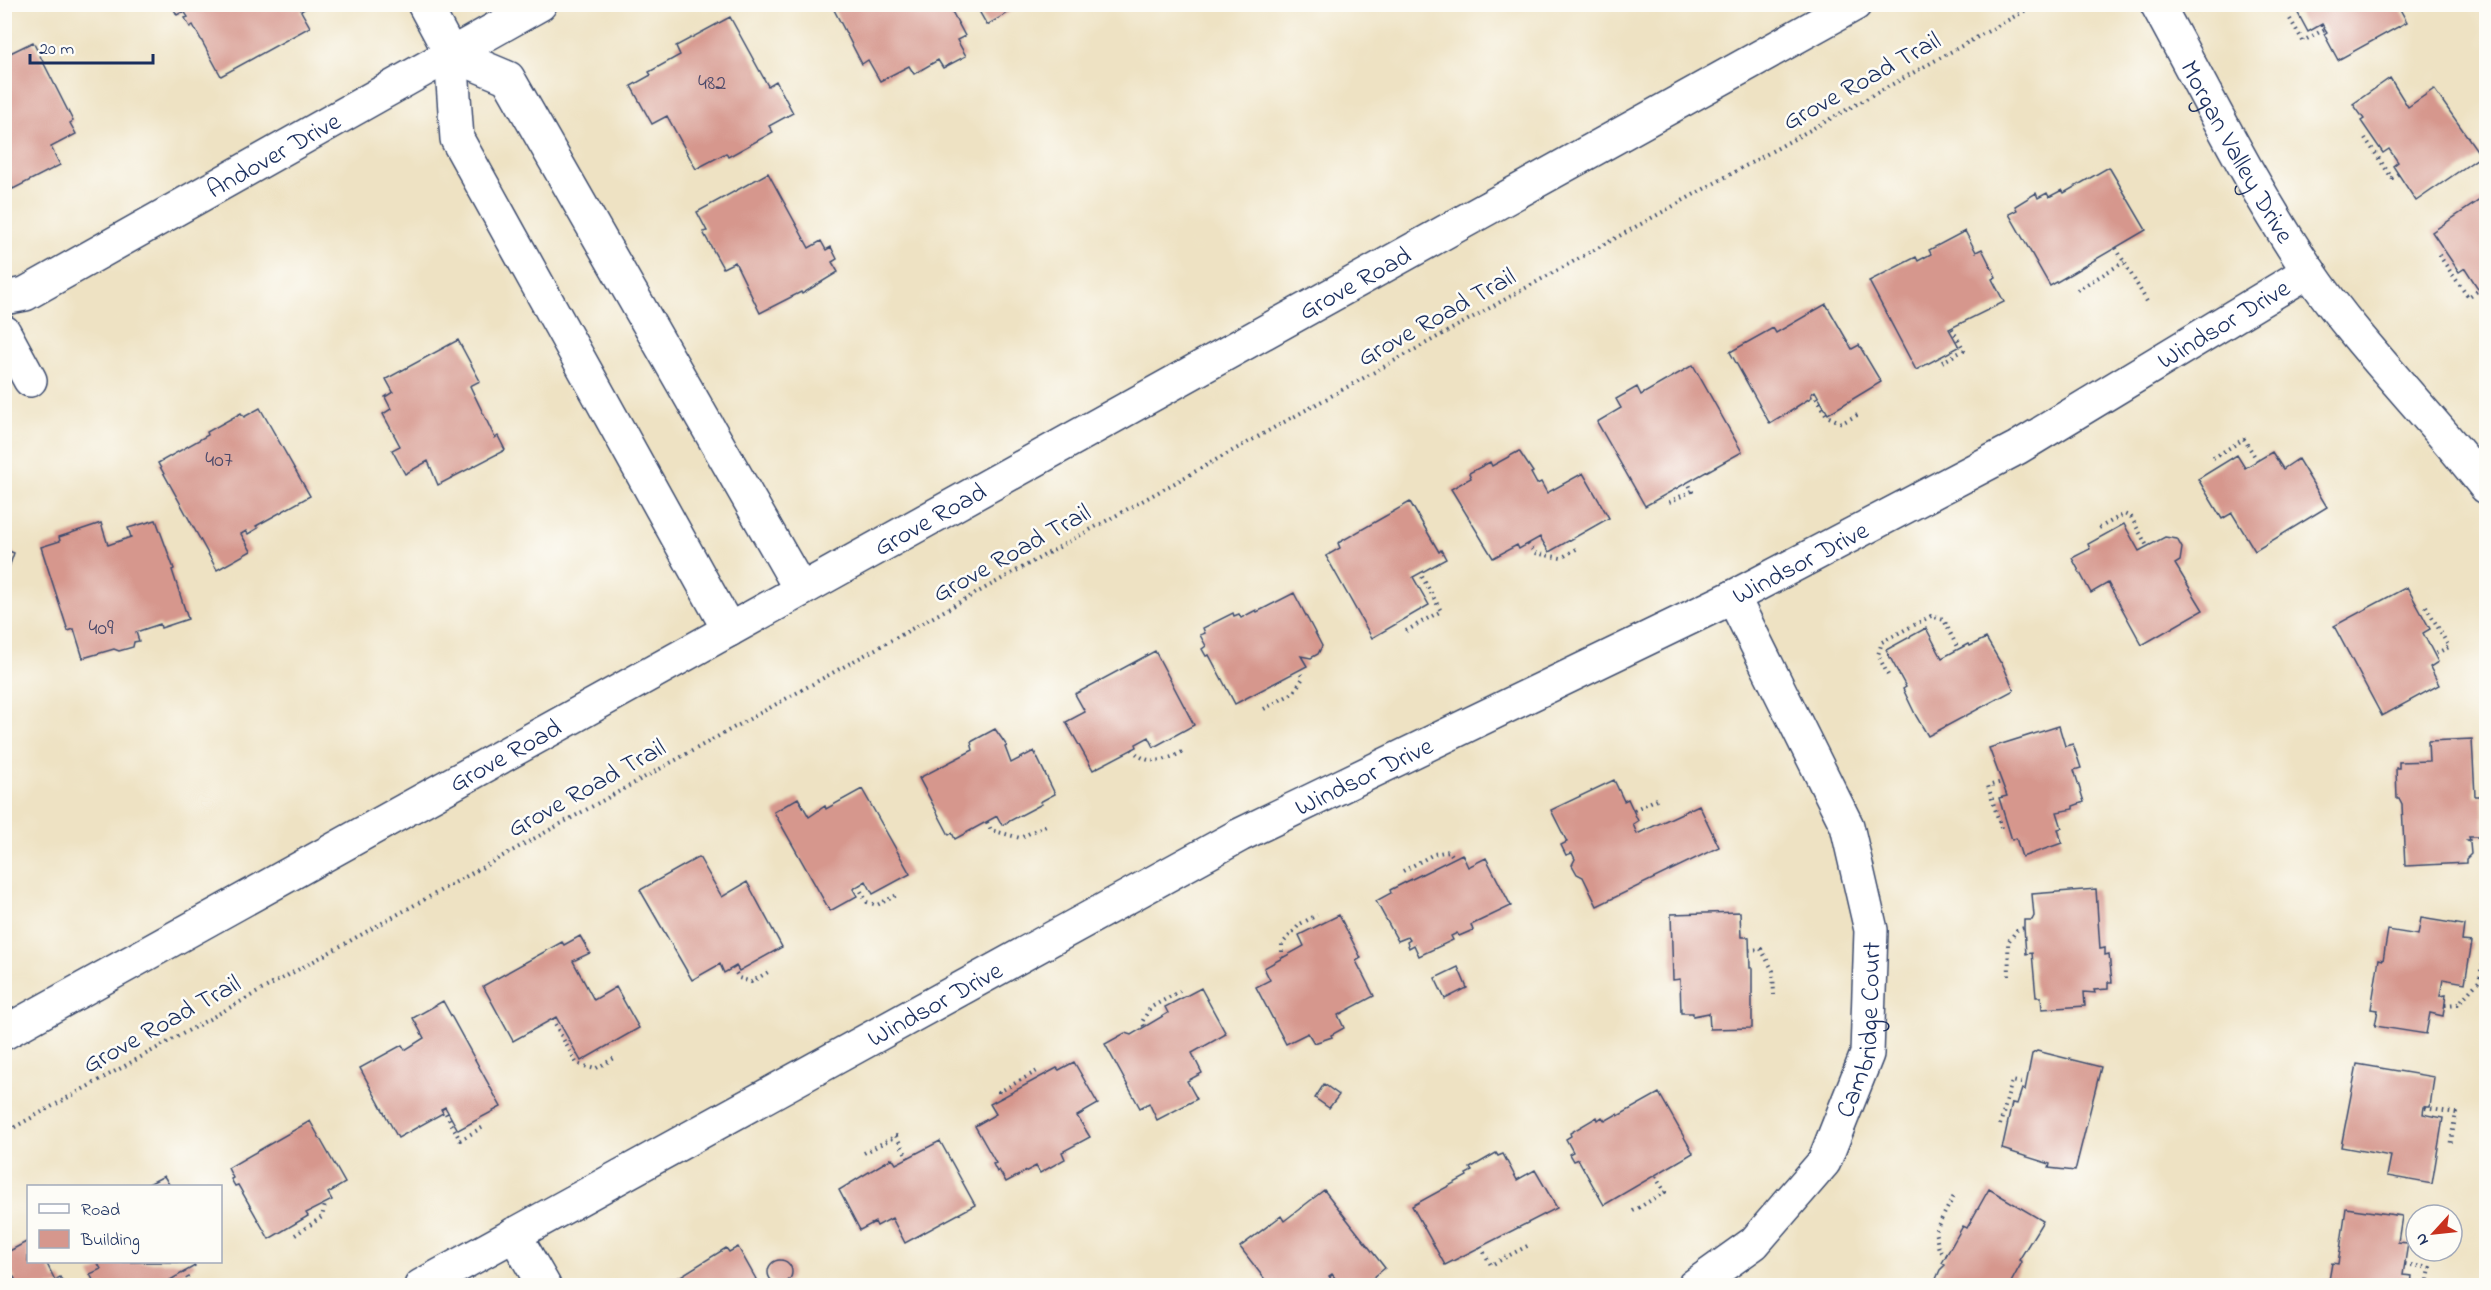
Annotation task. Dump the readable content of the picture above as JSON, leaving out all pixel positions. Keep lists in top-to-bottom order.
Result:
{
  "streets": {
    "street": [
      "Morgan Valley Drive",
      "Andover Drive",
      "Grove Road",
      "Windsor Drive",
      "Cambridge Court"
    ],
    "path": ["Grove Road Trail"]
  },
  "crossings": [
    ["Morgan Valley Drive", "Windsor Drive"],
    ["Windsor Drive", "Cambridge Court"]
  ],
  "house_numbers": ["482", "407", "409"],
  "legend": ["Road", "Building"],
  "scale_bar": "20 m",
  "north": "bottom left"
}
